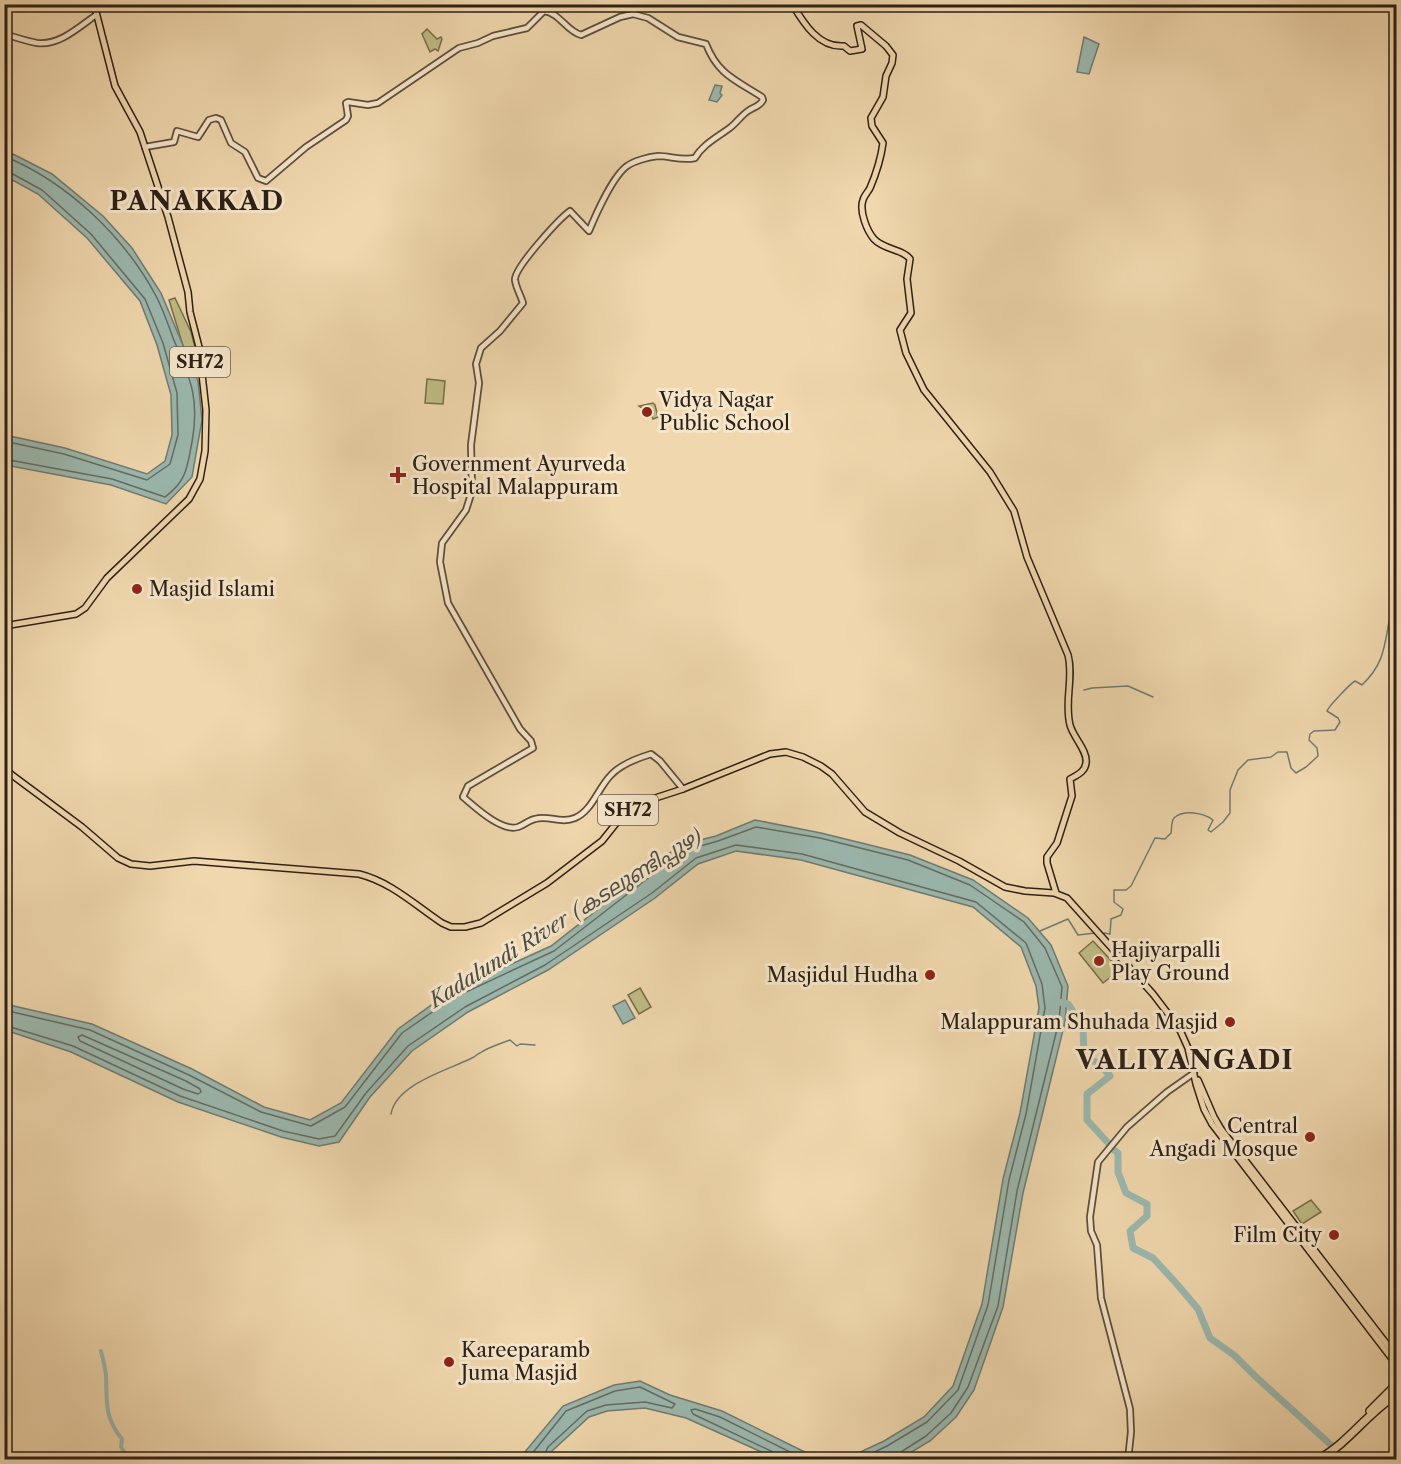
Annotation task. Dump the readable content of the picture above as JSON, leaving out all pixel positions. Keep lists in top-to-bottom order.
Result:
{
  "streets": {
    "main road": ["SH72"]
  },
  "districts": ["PANAKKAD", "VALIYANGADI"],
  "water": ["Kadalundi River (കടലുണ്ടിപ്പുഴ)"],
  "places": {
    "other": [
      "Vidya Nagar Public School",
      "Masjid Islami",
      "Hajiyarpalli Play Ground",
      "Masjidul Hudha",
      "Malappuram Shuhada Masjid",
      "Central Angadi Mosque",
      "Film City",
      "Kareeparamb Juma Masjid"
    ],
    "health": ["Government Ayurveda Hospital Malappuram"]
  }
}
